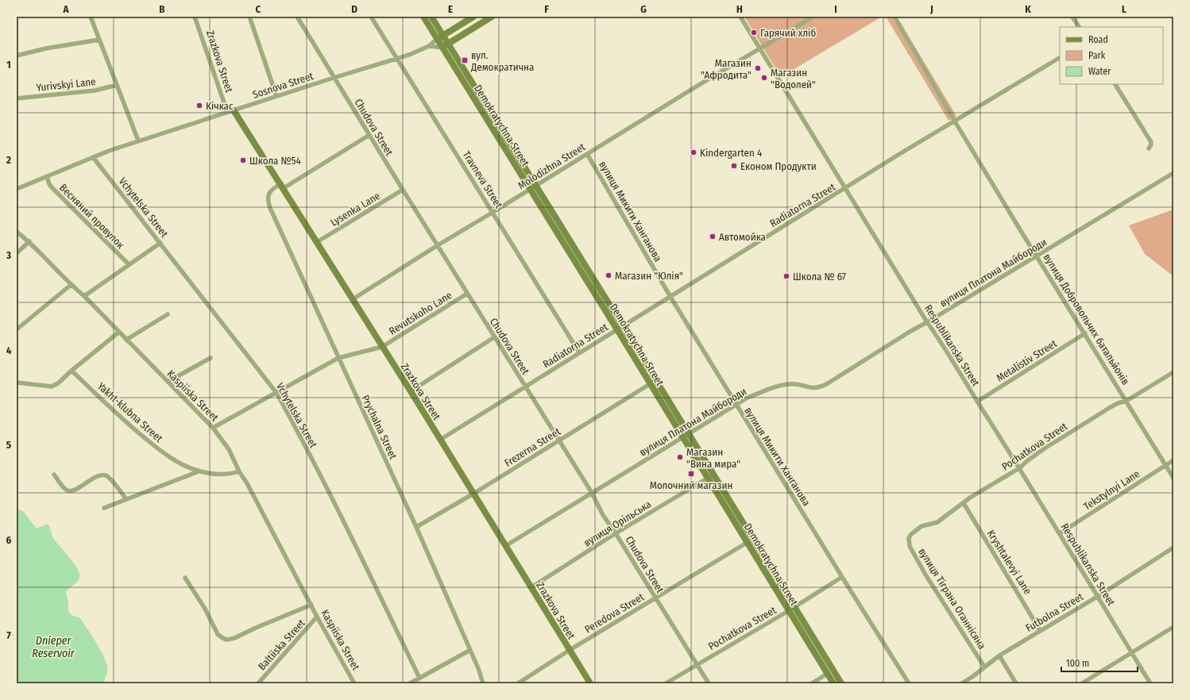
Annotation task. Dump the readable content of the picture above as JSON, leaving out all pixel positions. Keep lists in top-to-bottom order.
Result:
{
  "streets": {
    "street": [
      "Zrazkova Street",
      "Yurivskyi Lane",
      "Sosnova Street",
      "Demokratychna Street",
      "Chudova Street",
      "Molodizhna Street",
      "Travneva Street",
      "Radiatorna Street",
      "Vchytelska Street",
      "Lysenka Lane",
      "вулиця Микити Ханганова",
      "Весняний провулок",
      "вулиця Платона Майбороди",
      "Revutskoho Lane",
      "вулиця Добровольчих батальйонів",
      "Respublikanska Street",
      "Metalistiv Street",
      "Kaspiiska Street",
      "Yakht-klubna Street",
      "Prychalna Street",
      "Pochatkova Street",
      "Frezerna Street",
      "Tekstylnyi Lane",
      "вулиця Орільська",
      "Kryshtalevyi Lane",
      "вулиця Тіграна Оганнісяна",
      "Futbolna Street",
      "Peredova Street",
      "Baltiiska Street"
    ]
  },
  "crossings": [
    ["Zrazkova Street", "Sosnova Street"],
    ["Zrazkova Street", "Molodizhna Street"],
    ["Zrazkova Street", "Radiatorna Street"],
    ["Zrazkova Street", "Lysenka Lane"],
    ["Zrazkova Street", "вулиця Платона Майбороди"],
    ["Zrazkova Street", "Revutskoho Lane"],
    ["Zrazkova Street", "Prychalna Street"],
    ["Zrazkova Street", "Frezerna Street"],
    ["Zrazkova Street", "вулиця Орільська"],
    ["Zrazkova Street", "Peredova Street"],
    ["Sosnova Street", "Demokratychna Street"],
    ["Sosnova Street", "Chudova Street"],
    ["Sosnova Street", "Travneva Street"],
    ["Sosnova Street", "Vchytelska Street"],
    ["Sosnova Street", "Весняний провулок"],
    ["Demokratychna Street", "Molodizhna Street"],
    ["Demokratychna Street", "Radiatorna Street"],
    ["Demokratychna Street", "вулиця Платона Майбороди"],
    ["Demokratychna Street", "Pochatkova Street"],
    ["Demokratychna Street", "Frezerna Street"],
    ["Demokratychna Street", "вулиця Орільська"],
    ["Demokratychna Street", "Peredova Street"],
    ["Chudova Street", "Molodizhna Street"],
    ["Chudova Street", "Radiatorna Street"],
    ["Chudova Street", "Lysenka Lane"],
    ["Chudova Street", "вулиця Платона Майбороди"],
    ["Chudova Street", "Revutskoho Lane"],
    ["Chudova Street", "Prychalna Street"],
    ["Chudova Street", "Pochatkova Street"],
    ["Chudova Street", "Frezerna Street"],
    ["Chudova Street", "вулиця Орільська"],
    ["Chudova Street", "Peredova Street"],
    ["Molodizhna Street", "Travneva Street"],
    ["Molodizhna Street", "вулиця Микити Ханганова"],
    ["Molodizhna Street", "Respublikanska Street"],
    ["Travneva Street", "Radiatorna Street"],
    ["Radiatorna Street", "вулиця Микити Ханганова"],
    ["Radiatorna Street", "вулиця Добровольчих батальйонів"],
    ["Radiatorna Street", "Respublikanska Street"],
    ["Vchytelska Street", "Revutskoho Lane"],
    ["вулиця Микити Ханганова", "вулиця Платона Майбороди"],
    ["вулиця Микити Ханганова", "Pochatkova Street"],
    ["вулиця Платона Майбороди", "вулиця Добровольчих батальйонів"],
    ["вулиця Платона Майбороди", "Respublikanska Street"],
    ["Revutskoho Lane", "Kaspiiska Street"],
    ["Revutskoho Lane", "Prychalna Street"],
    ["вулиця Добровольчих батальйонів", "Metalistiv Street"],
    ["вулиця Добровольчих батальйонів", "Pochatkova Street"],
    ["вулиця Добровольчих батальйонів", "Tekstylnyi Lane"],
    ["Respublikanska Street", "Metalistiv Street"],
    ["Respublikanska Street", "Pochatkova Street"],
    ["Respublikanska Street", "Tekstylnyi Lane"],
    ["Respublikanska Street", "Futbolna Street"],
    ["Kaspiiska Street", "Yakht-klubna Street"],
    ["Kaspiiska Street", "Baltiiska Street"],
    ["Prychalna Street", "Frezerna Street"],
    ["Pochatkova Street", "Kryshtalevyi Lane"],
    ["Pochatkova Street", "вулиця Тіграна Оганнісяна"],
    ["Kryshtalevyi Lane", "Futbolna Street"],
    ["вулиця Тіграна Оганнісяна", "Futbolna Street"]
  ],
  "water": ["Dnieper Reservoir"],
  "places": {
    "other": [
      "Гарячий хліб",
      "Магазин \"Афродита\"",
      "Магазин \"Водолей\"",
      "Кічкас",
      "Kindergarten 4",
      "Школа №54",
      "Економ Продукти",
      "Автомойка",
      "Магазин \"Юлія\"",
      "Школа № 67",
      "Магазин \"Вина мира\""
    ],
    "transit": ["вул. Демократична", "Молочний магазин"]
  },
  "legend": ["Road", "Park", "Water"],
  "scale_bar": "100 m",
  "grid": {
    "columns": [
      "A",
      "B",
      "C",
      "D",
      "E",
      "F",
      "G",
      "H",
      "I",
      "J",
      "K",
      "L"
    ],
    "rows": [
      "1",
      "2",
      "3",
      "4",
      "5",
      "6",
      "7"
    ]
  }
}
